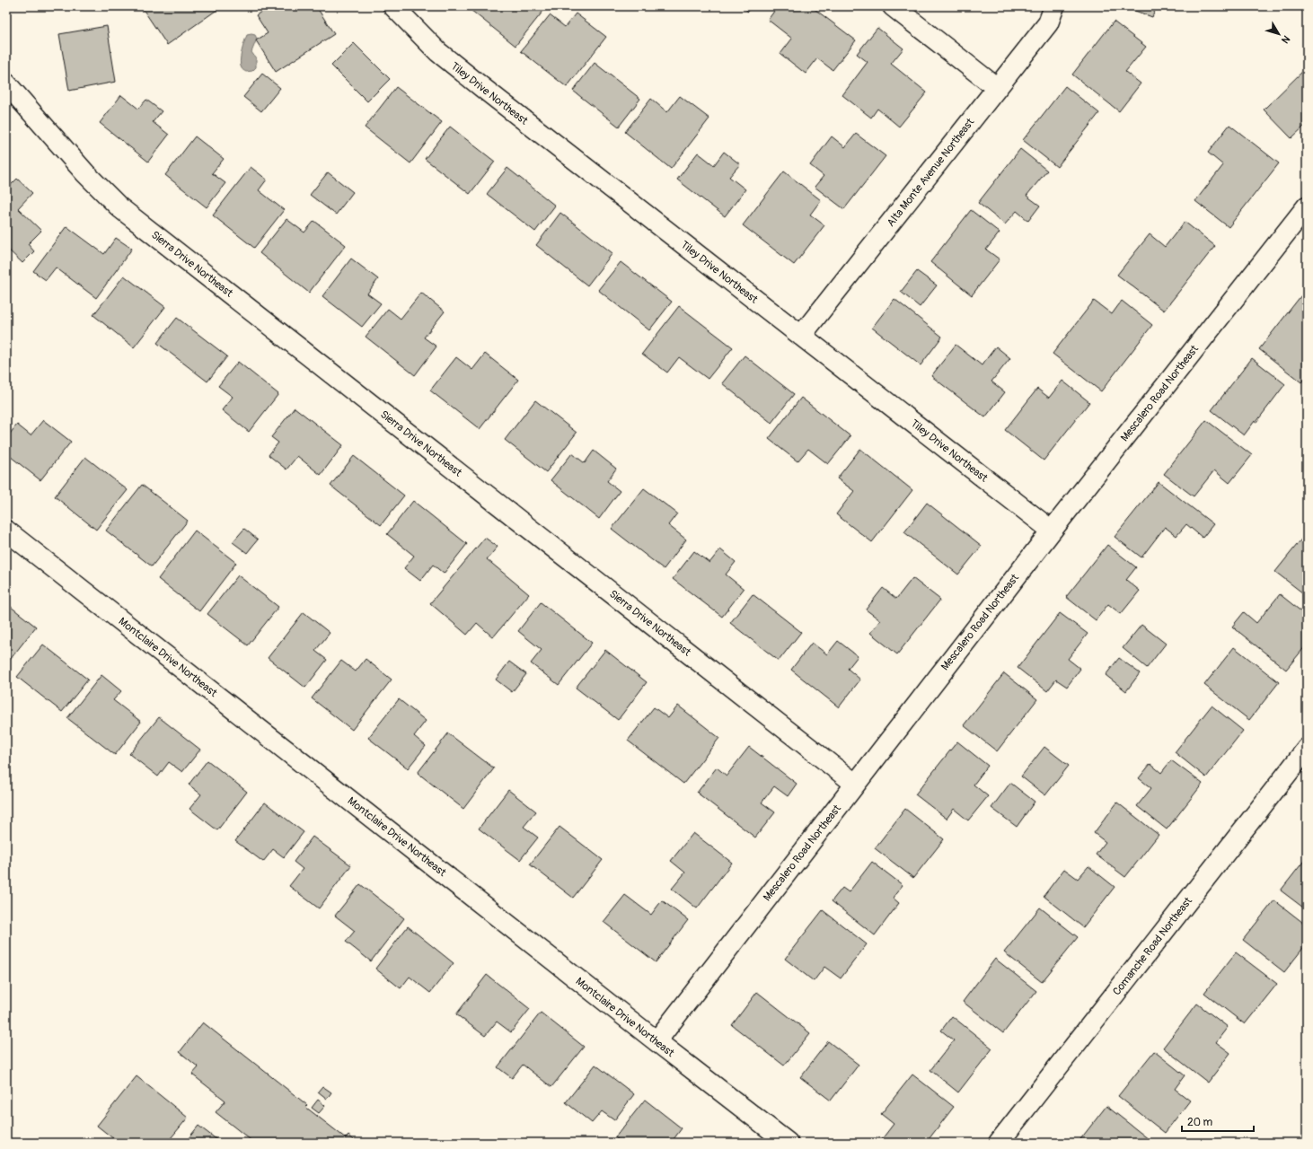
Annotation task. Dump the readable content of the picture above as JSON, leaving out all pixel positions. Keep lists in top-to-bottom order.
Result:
{
  "streets": {
    "street": [
      "Tiley Drive Northeast",
      "Alta Monte Avenue Northeast",
      "Sierra Drive Northeast",
      "Mescalero Road Northeast",
      "Montclaire Drive Northeast",
      "Comanche Road Northeast"
    ]
  },
  "crossings": [
    ["Tiley Drive Northeast", "Alta Monte Avenue Northeast"],
    ["Tiley Drive Northeast", "Mescalero Road Northeast"],
    ["Sierra Drive Northeast", "Mescalero Road Northeast"],
    ["Mescalero Road Northeast", "Montclaire Drive Northeast"]
  ],
  "scale_bar": "20 m",
  "north": "bottom right"
}
